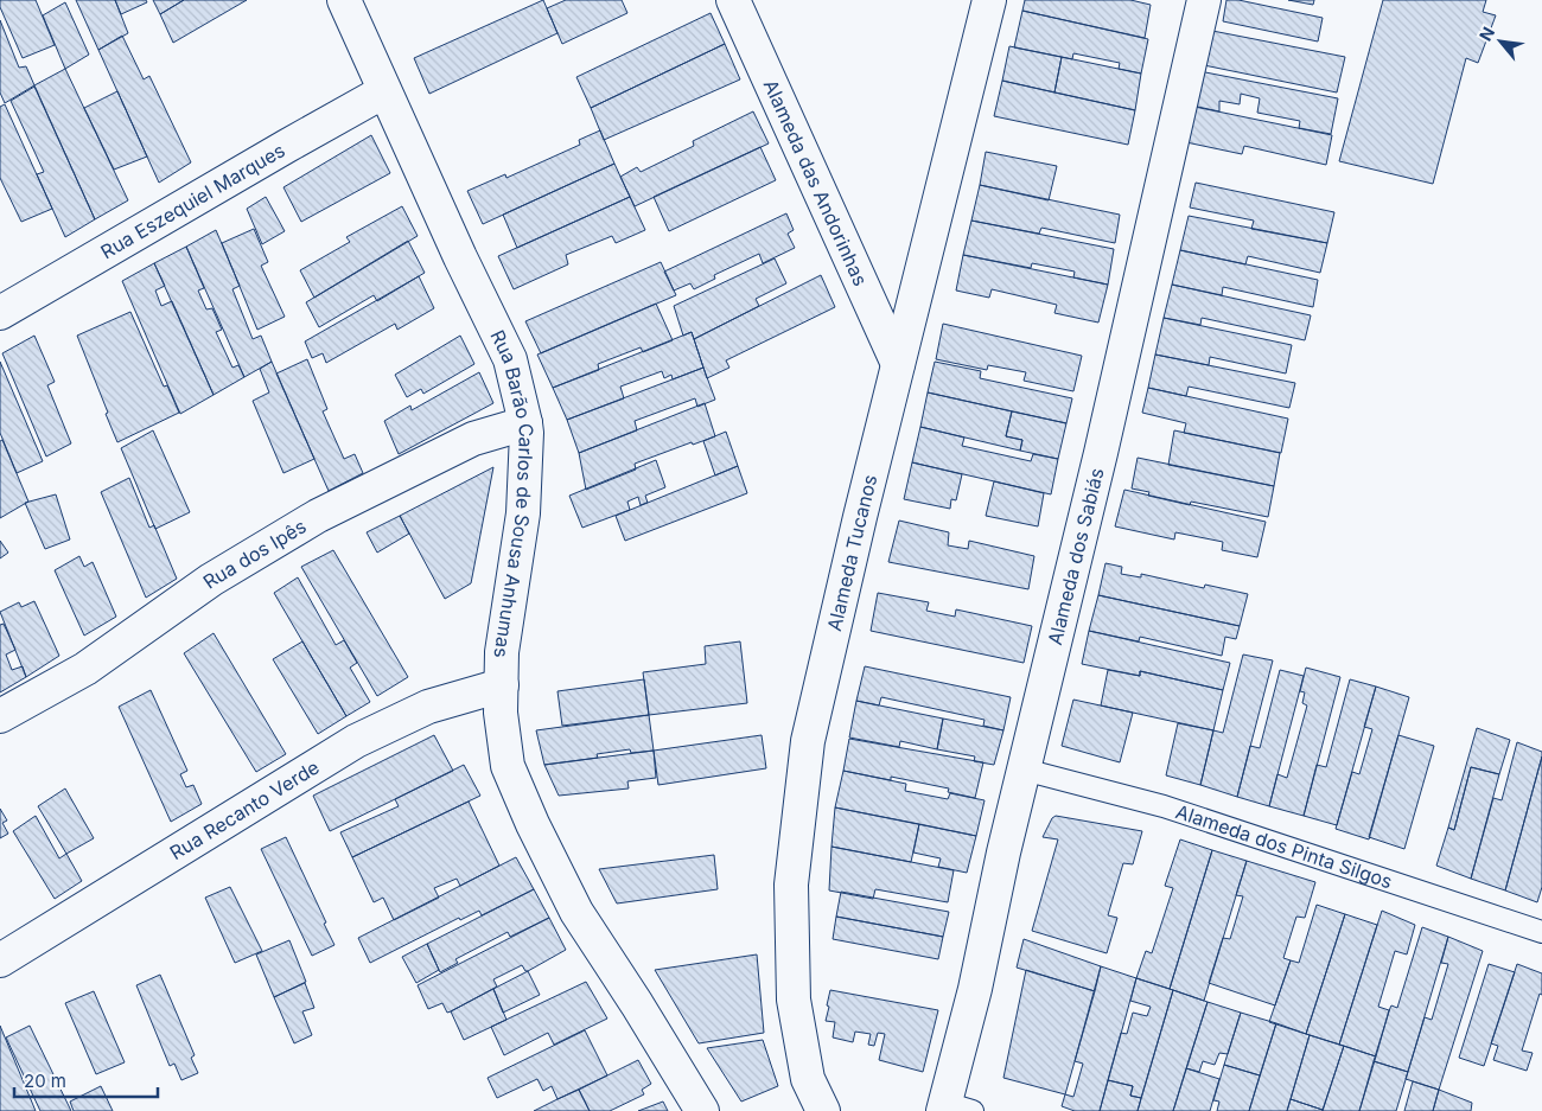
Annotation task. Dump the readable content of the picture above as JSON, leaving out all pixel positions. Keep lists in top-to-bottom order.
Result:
{
  "streets": {
    "street": [
      "Alameda das Andorinhas",
      "Rua Eszequiel Marques",
      "Rua Barão Carlos de Sousa Anhumas",
      "Alameda Tucanos",
      "Rua dos Ipês",
      "Alameda dos Sabiás",
      "Rua Recanto Verde"
    ],
    "lane": ["Alameda dos Pinta Silgos"]
  },
  "crossings": [
    ["Alameda das Andorinhas", "Alameda Tucanos"],
    ["Rua Eszequiel Marques", "Rua Barão Carlos de Sousa Anhumas"],
    ["Rua Barão Carlos de Sousa Anhumas", "Rua dos Ipês"],
    ["Rua Barão Carlos de Sousa Anhumas", "Rua Recanto Verde"],
    ["Alameda dos Sabiás", "Alameda dos Pinta Silgos"]
  ],
  "scale_bar": "20 m",
  "north": "top left"
}
